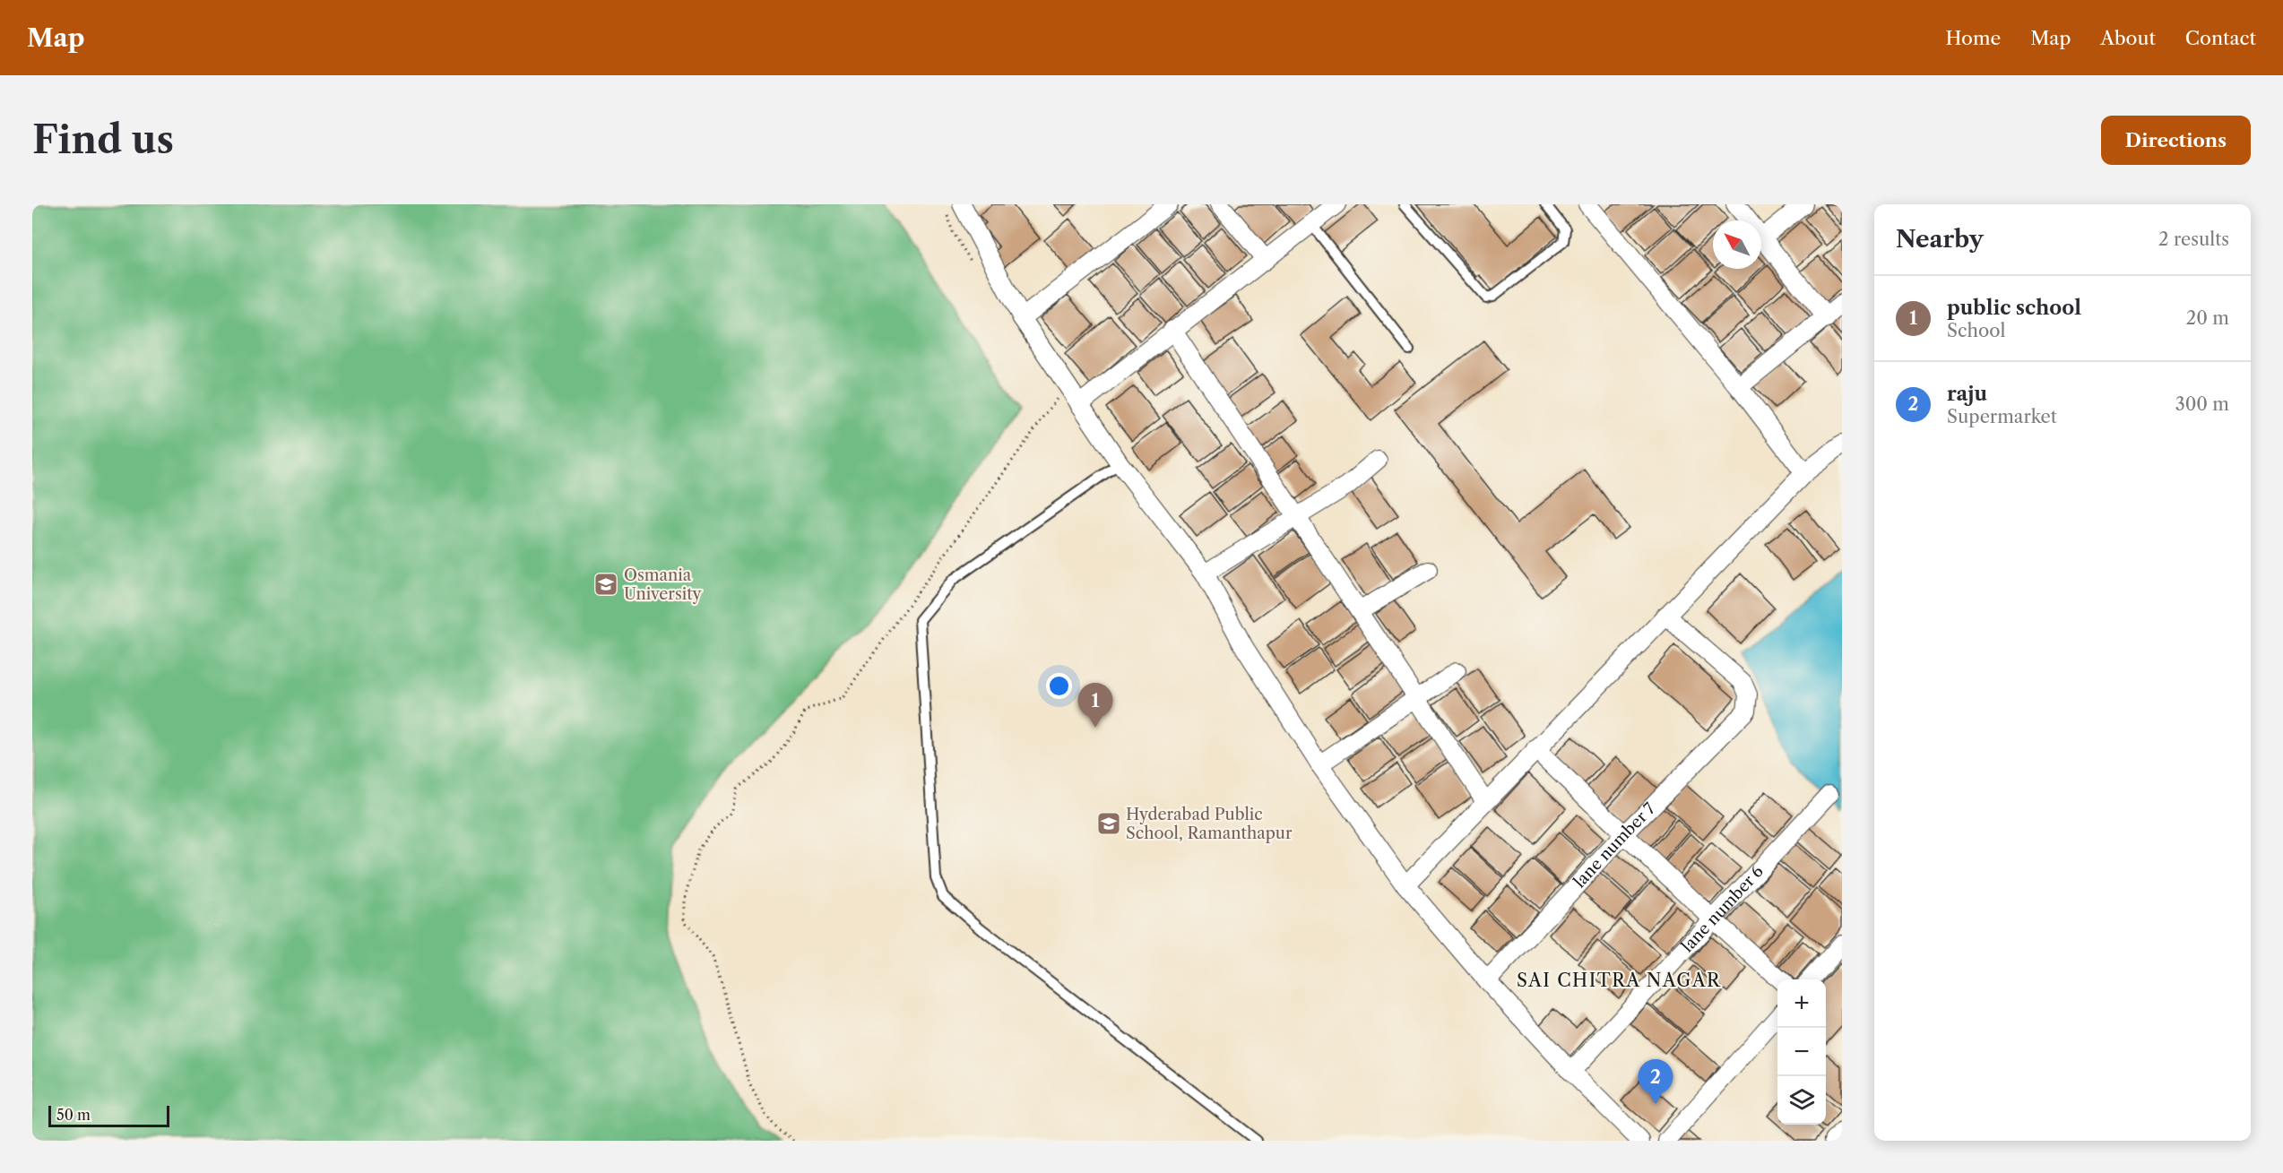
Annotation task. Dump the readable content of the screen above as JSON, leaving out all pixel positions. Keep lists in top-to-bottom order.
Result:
{
  "streets": {
    "street": ["lane number 7", "lane number 6"]
  },
  "districts": ["SAI CHITRA NAGAR"],
  "places": {
    "school or university": ["Osmania University", "Hyderabad Public School, Ramanthapur"]
  },
  "scale_bar": "50 m",
  "north": "top left",
  "page": {
    "header": "Map",
    "nav": [
      "Home",
      "Map",
      "About",
      "Contact"
    ],
    "buttons": "Directions",
    "title": "Find us",
    "heading": ["Nearby", "2 results"],
    "list": [
      {
        "mark": "1",
        "name": "public school",
        "note": "School",
        "value": "20 m"
      },
      {
        "mark": "2",
        "name": "raju",
        "note": "Supermarket",
        "value": "300 m"
      }
    ],
    "pins": ["1", "2"],
    "map_buttons": ["+", "−"],
    "scale": "50 m"
  }
}
